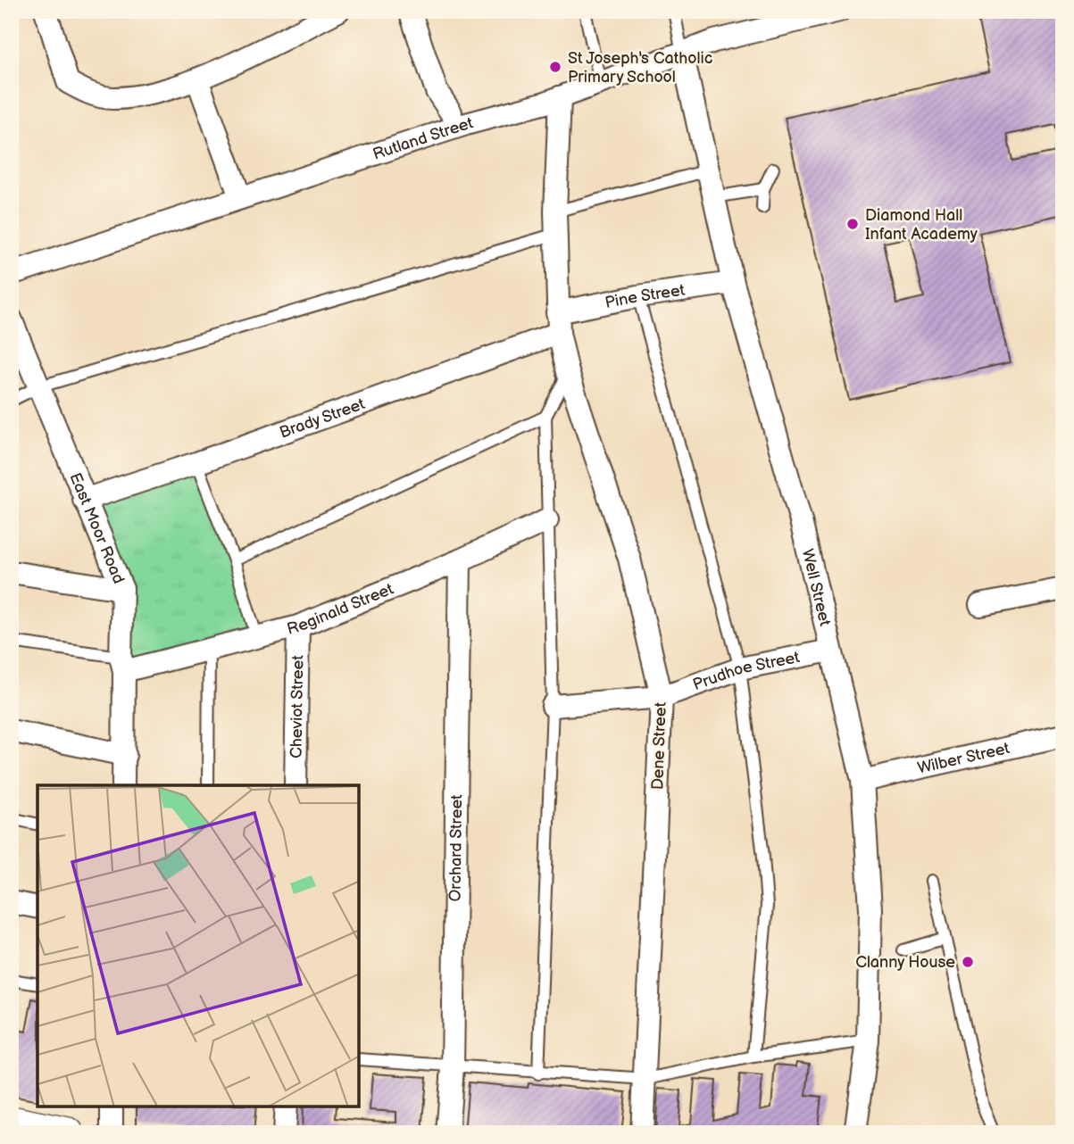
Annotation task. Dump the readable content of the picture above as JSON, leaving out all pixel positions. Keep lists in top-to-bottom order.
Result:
{
  "streets": {
    "street": [
      "Rutland Street",
      "Pine Street",
      "Brady Street",
      "East Moor Road",
      "Well Street",
      "Reginald Street",
      "Prudhoe Street",
      "Cheviot Street",
      "Dene Street",
      "Wilber Street",
      "Orchard Street"
    ]
  },
  "crossings": [
    ["Rutland Street", "Well Street"],
    ["Rutland Street", "Dene Street"],
    ["Pine Street", "Brady Street"],
    ["Pine Street", "Well Street"],
    ["Pine Street", "Dene Street"],
    ["Brady Street", "East Moor Road"],
    ["Brady Street", "Dene Street"],
    ["East Moor Road", "Reginald Street"],
    ["Well Street", "Prudhoe Street"],
    ["Well Street", "Wilber Street"],
    ["Reginald Street", "Cheviot Street"],
    ["Reginald Street", "Orchard Street"],
    ["Prudhoe Street", "Dene Street"]
  ],
  "places": ["St Joseph's Catholic Primary School", "Diamond Hall Infant Academy", "Clanny House"]
}
